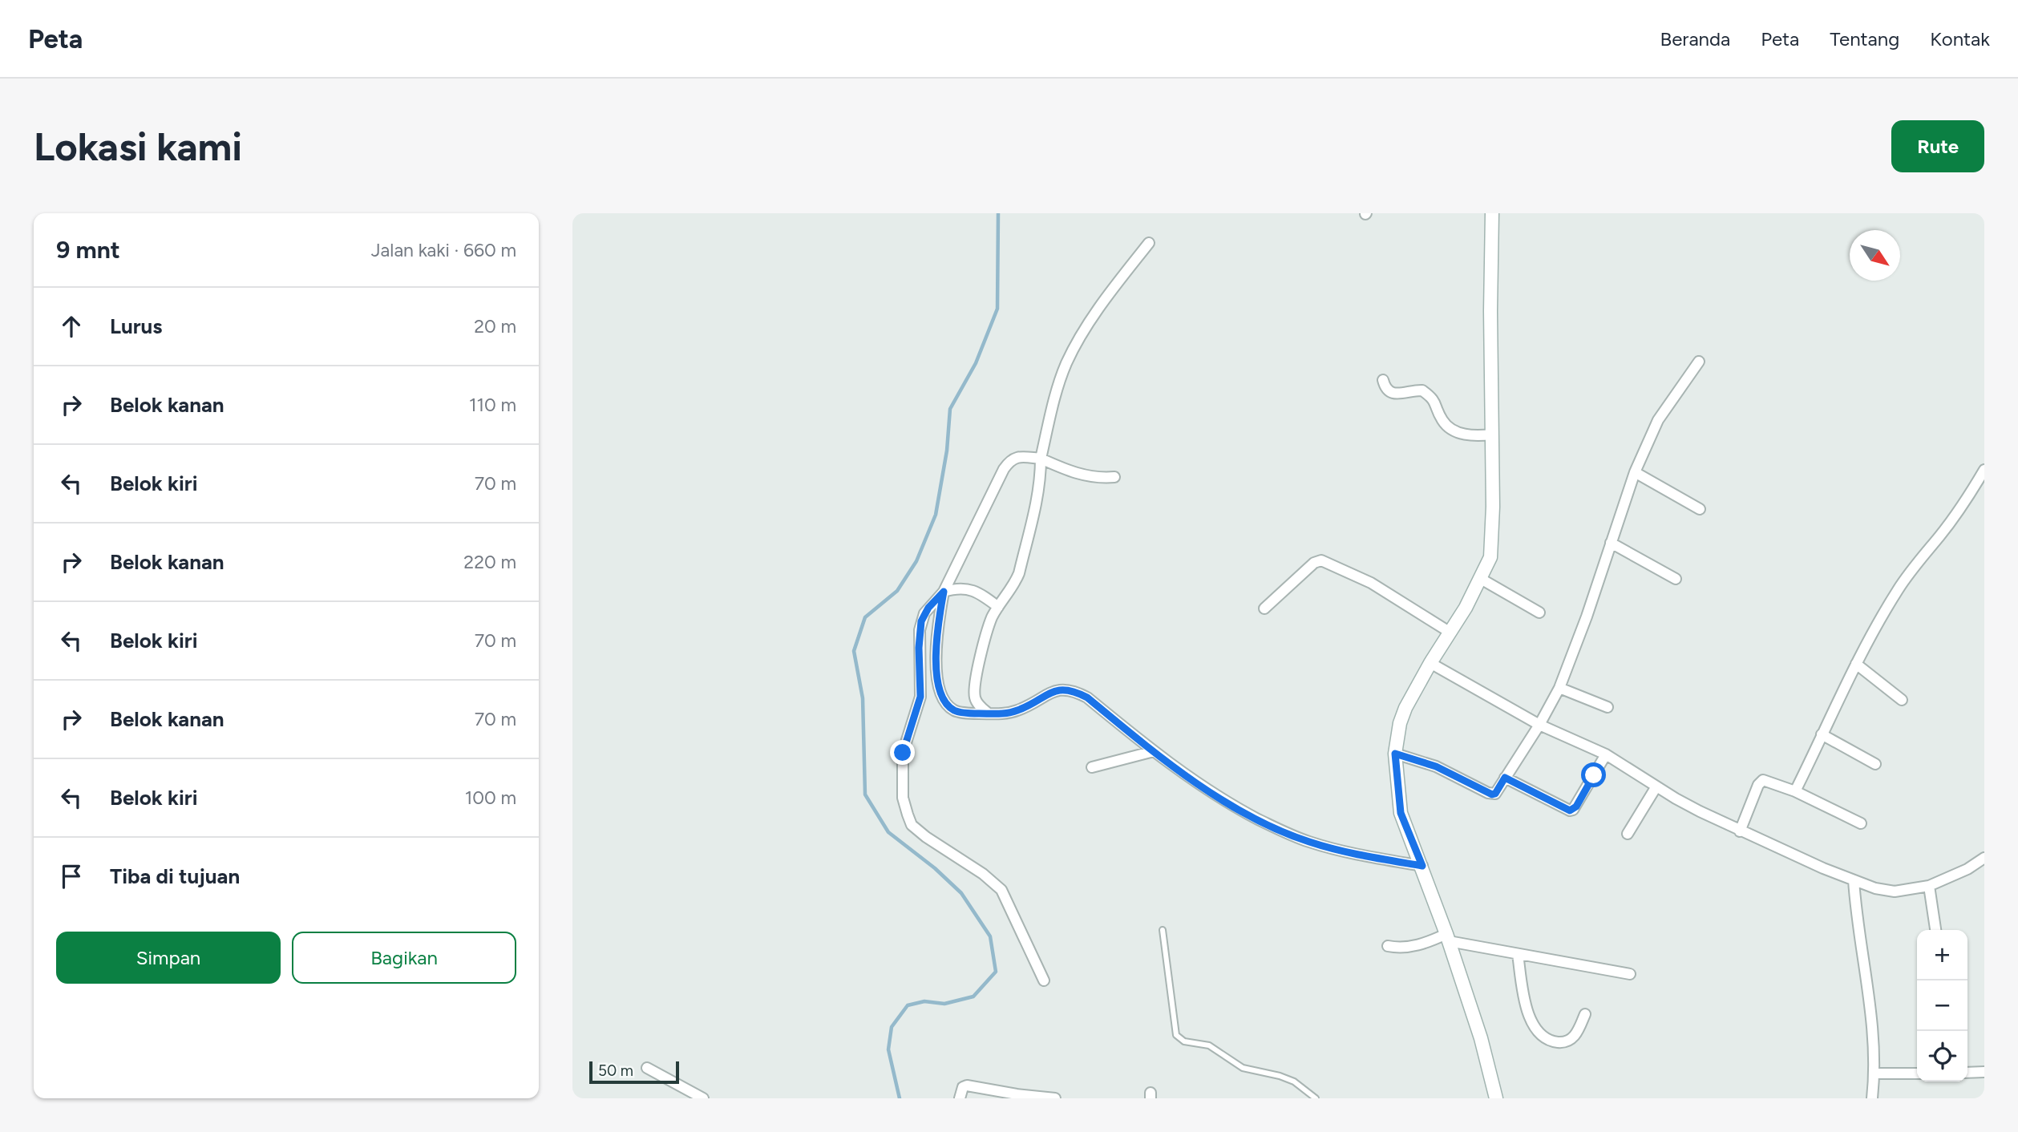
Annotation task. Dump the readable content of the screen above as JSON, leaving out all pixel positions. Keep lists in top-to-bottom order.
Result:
{
  "scale_bar": "50 m",
  "north": "bottom right",
  "page": {
    "header": "Peta",
    "nav": [
      "Beranda",
      "Peta",
      "Tentang",
      "Kontak"
    ],
    "buttons": [
      "Rute",
      ["Simpan", "Bagikan"]
    ],
    "title": "Lokasi kami",
    "heading": ["9 mnt", "Jalan kaki · 660 m"],
    "list": [
      ["Lurus", "20 m"],
      ["Belok kanan", "110 m"],
      ["Belok kiri", "70 m"],
      ["Belok kanan", "220 m"],
      ["Belok kiri", "70 m"],
      ["Belok kanan", "70 m"],
      ["Belok kiri", "100 m"],
      "Tiba di tujuan"
    ],
    "map_buttons": ["+", "−"],
    "scale": "50 m"
  }
}
